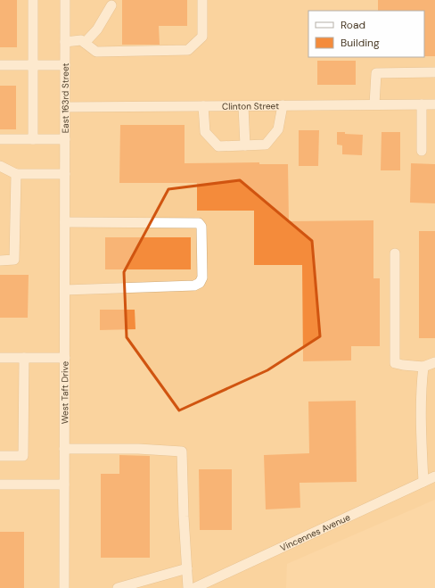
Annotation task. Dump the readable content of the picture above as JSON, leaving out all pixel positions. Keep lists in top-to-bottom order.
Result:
{
  "streets": {
    "street": [
      "East 163rd Street",
      "Clinton Street",
      "West Taft Drive",
      "Vincennes Avenue"
    ]
  },
  "crossings": [
    ["East 163rd Street", "Clinton Street"],
    ["East 163rd Street", "West Taft Drive"]
  ],
  "legend": ["Road", "Building"]
}
